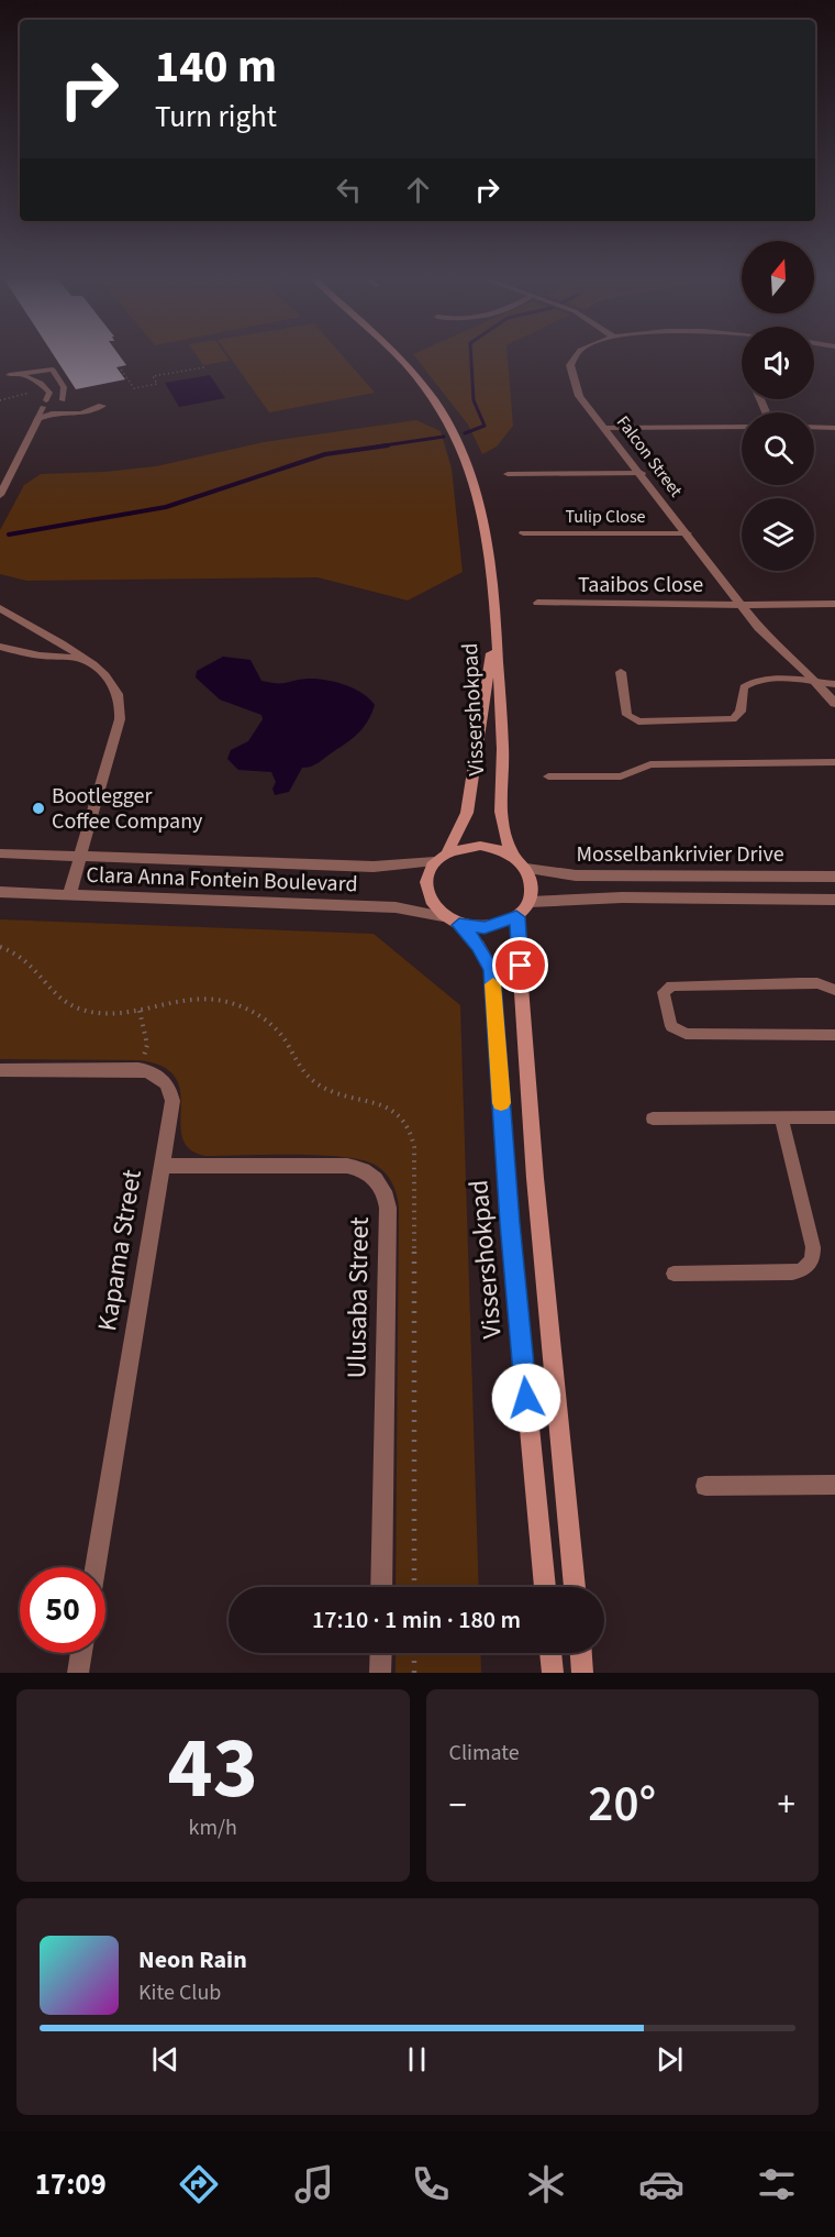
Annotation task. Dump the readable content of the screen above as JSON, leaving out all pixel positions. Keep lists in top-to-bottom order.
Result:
{
  "streets": {
    "main road": ["Vissershokpad"],
    "street": [
      "Falcon Street",
      "Mosselbankrivier Drive",
      "Clara Anna Fontein Boulevard",
      "Kapama Street",
      "Ulusaba Street"
    ],
    "lane": ["Tulip Close", "Taaibos Close"]
  },
  "crossings": [
    ["Falcon Street", "Tulip Close"],
    ["Falcon Street", "Taaibos Close"],
    ["Vissershokpad", "Mosselbankrivier Drive"],
    ["Vissershokpad", "Clara Anna Fontein Boulevard"],
    ["Mosselbankrivier Drive", "Clara Anna Fontein Boulevard"],
    ["Kapama Street", "Ulusaba Street"]
  ],
  "places": ["Bootlegger Coffee Company"],
  "north": "top",
  "page": {
    "turn": ["140 m", "Turn right"],
    "limit": "50",
    "trip": "17:10 · 1 min · 180 m",
    "tile": [
      ["43", "km/h"],
      "Climate"
    ],
    "heat": ["−", "20°", "+"],
    "song": ["Neon Rain", "Kite Club"],
    "tabs": "17:09"
  }
}
